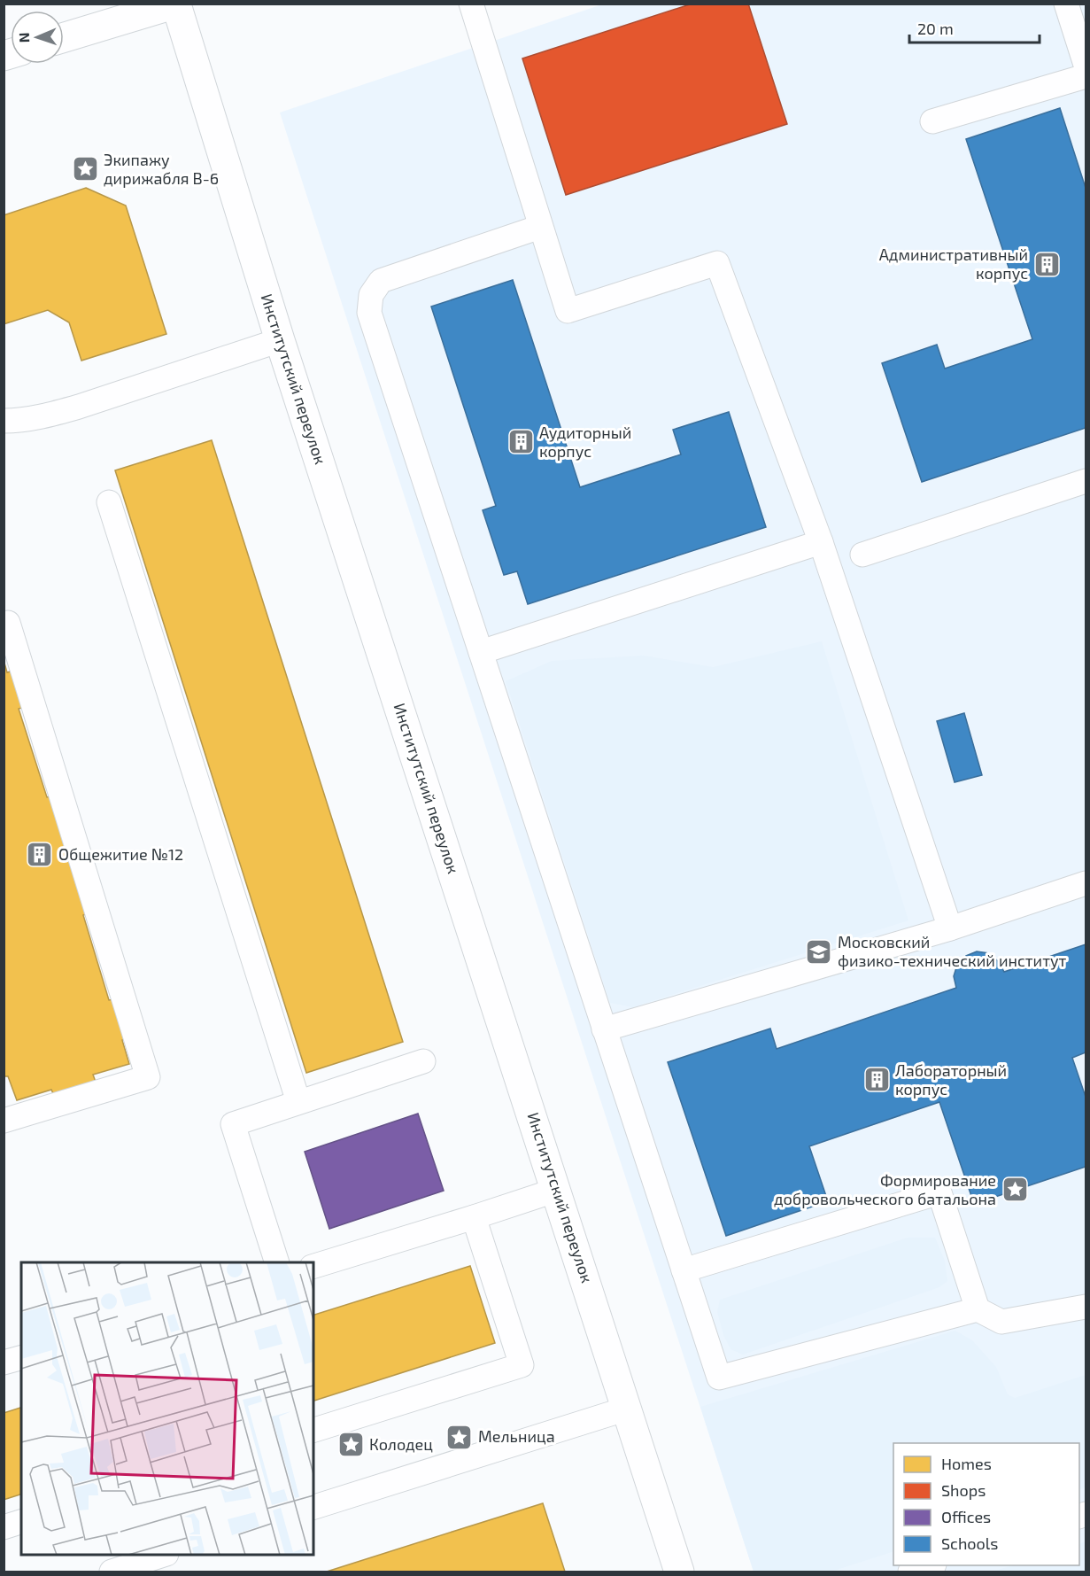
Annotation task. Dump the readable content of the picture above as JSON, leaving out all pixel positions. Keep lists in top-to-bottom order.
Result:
{
  "streets": {
    "street": ["Институтский переулок"]
  },
  "places": {
    "place": [
      "Экипажу дирижабля В-6",
      "Формирование добровольческого батальона",
      "Мельница",
      "Колодец"
    ],
    "building": [
      "Административный корпус",
      "Аудиторный корпус",
      "Общежитие №12",
      "Лабораторный корпус"
    ],
    "school or university": ["Московский физико-технический институт"]
  },
  "legend": [
    "Homes",
    "Shops",
    "Offices",
    "Schools"
  ],
  "scale_bar": "20 m",
  "north": "left"
}
